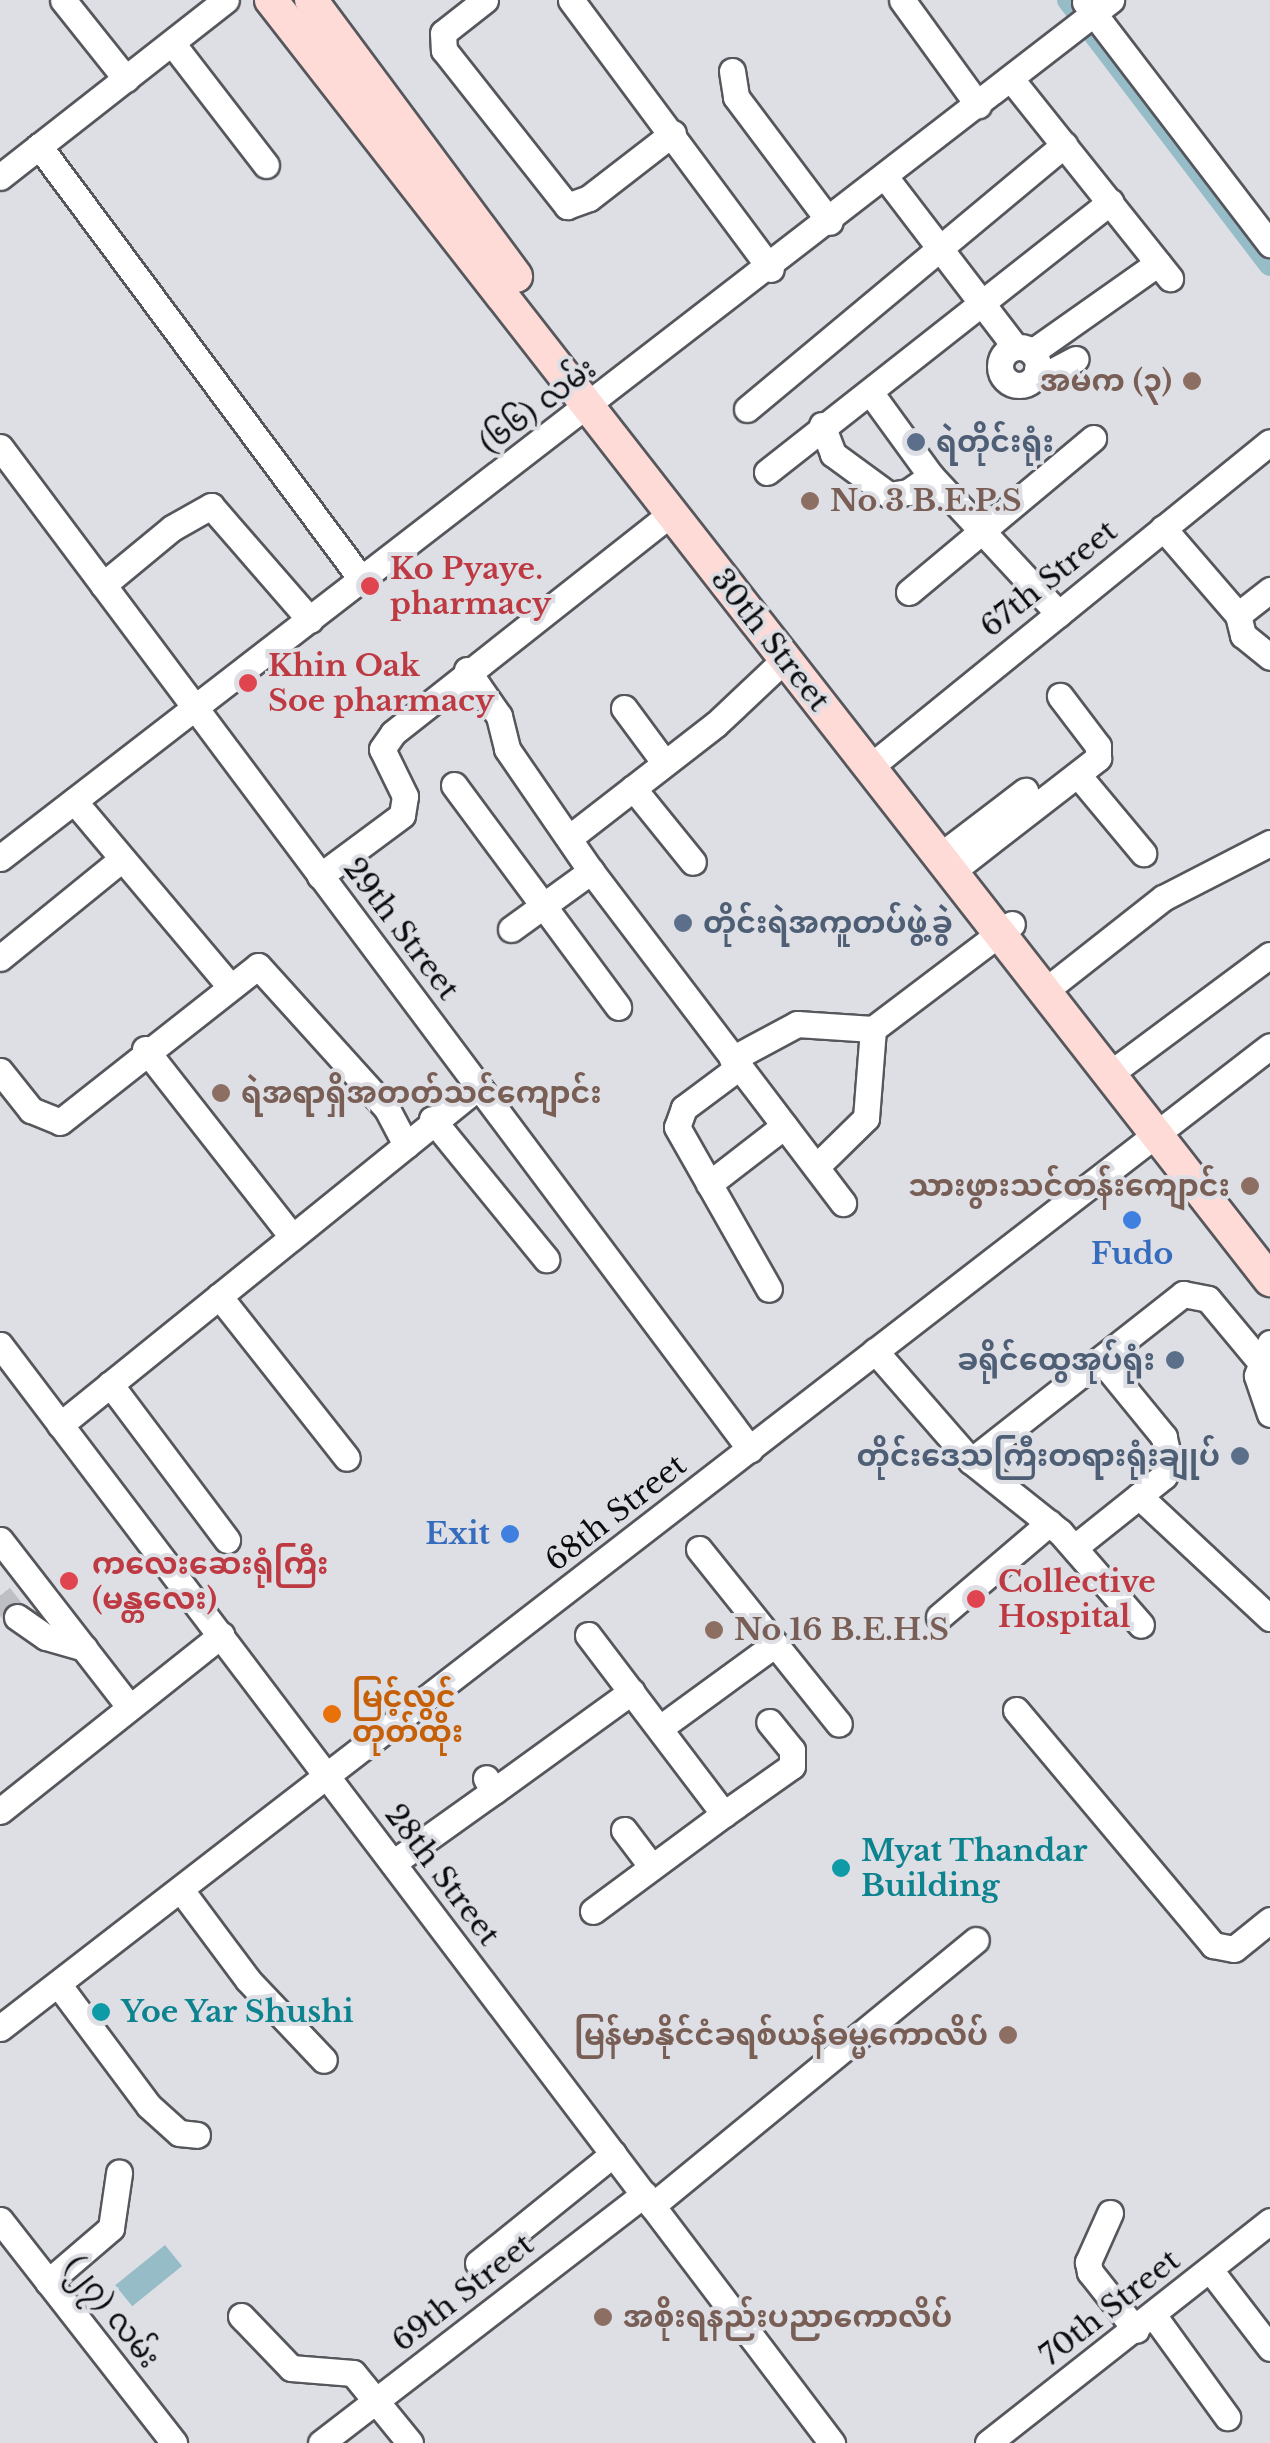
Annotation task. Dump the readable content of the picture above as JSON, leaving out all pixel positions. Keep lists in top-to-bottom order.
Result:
{
  "streets": {
    "main road": ["30th Street"],
    "street": [
      "(၆၆) လမ်း",
      "67th Street",
      "29th Street",
      "68th Street",
      "28th Street",
      "69th Street",
      "70th Street",
      "(၂၇) လမ်း"
    ]
  },
  "crossings": [
    ["(၆၆) လမ်း", "30th Street"],
    ["(၆၆) လမ်း", "29th Street"],
    ["67th Street", "30th Street"],
    ["30th Street", "68th Street"],
    ["29th Street", "68th Street"],
    ["68th Street", "28th Street"],
    ["28th Street", "69th Street"]
  ],
  "places": [
    "အမက (၃)",
    "ရဲတိုင်းရုံး",
    "No 3 B.E.P.S",
    "Ko Pyaye. pharmacy",
    "Khin Oak Soe pharmacy",
    "တိုင်းရဲအကူတပ်ဖွဲ့ခွဲ",
    "ရဲအရာရှိအတတ်သင်ကျောင်း",
    "သားဖွားသင်တန်းကျောင်း",
    "Fudo",
    "ခရိုင်ထွေအုပ်ရုံး",
    "တိုင်းဒေသကြီးတရားရုံးချုပ်",
    "Exit",
    "ကလေးဆေးရုံကြီး (မန္တလေး)",
    "Collective Hospital",
    "No 16 B.E.H.S",
    "မြင့်လွင် တုတ်ထိုး",
    "Myat Thandar Building",
    "Yoe Yar Shushi",
    "မြန်မာနိုင်ငံခရစ်ယန်ဓမ္မကောလိပ်",
    "အစိုးရနည်းပညာကောလိပ်"
  ]
}
